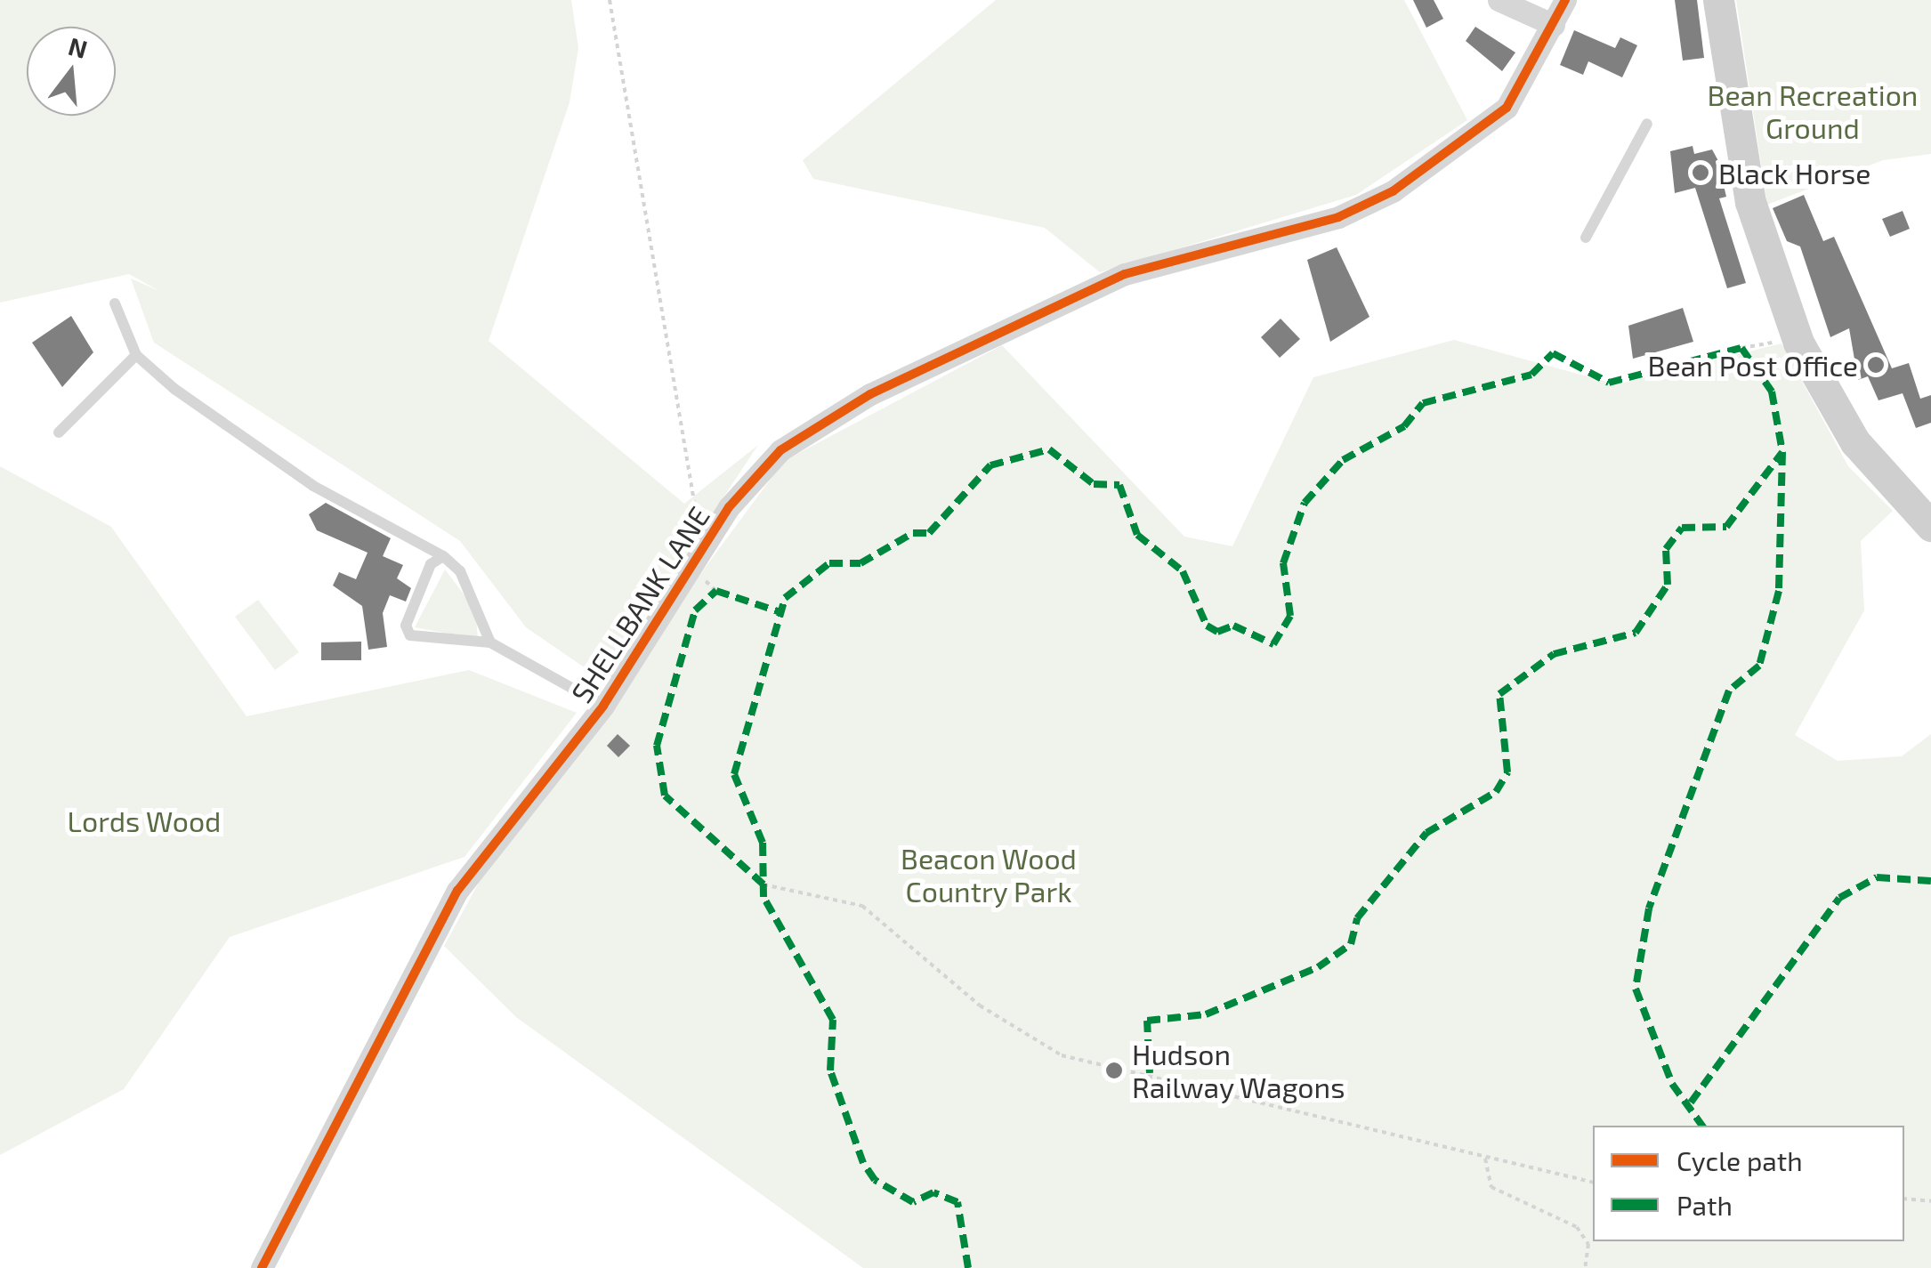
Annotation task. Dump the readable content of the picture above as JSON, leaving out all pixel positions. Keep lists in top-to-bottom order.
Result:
{
  "streets": {
    "street": ["SHELLBANK LANE"]
  },
  "parks": ["Bean Recreation Ground", "Lords Wood", "Beacon Wood Country Park"],
  "places": ["Black Horse", "Bean Post Office", "Hudson Railway Wagons"],
  "legend": ["Cycle path", "Path"],
  "north": "top"
}
